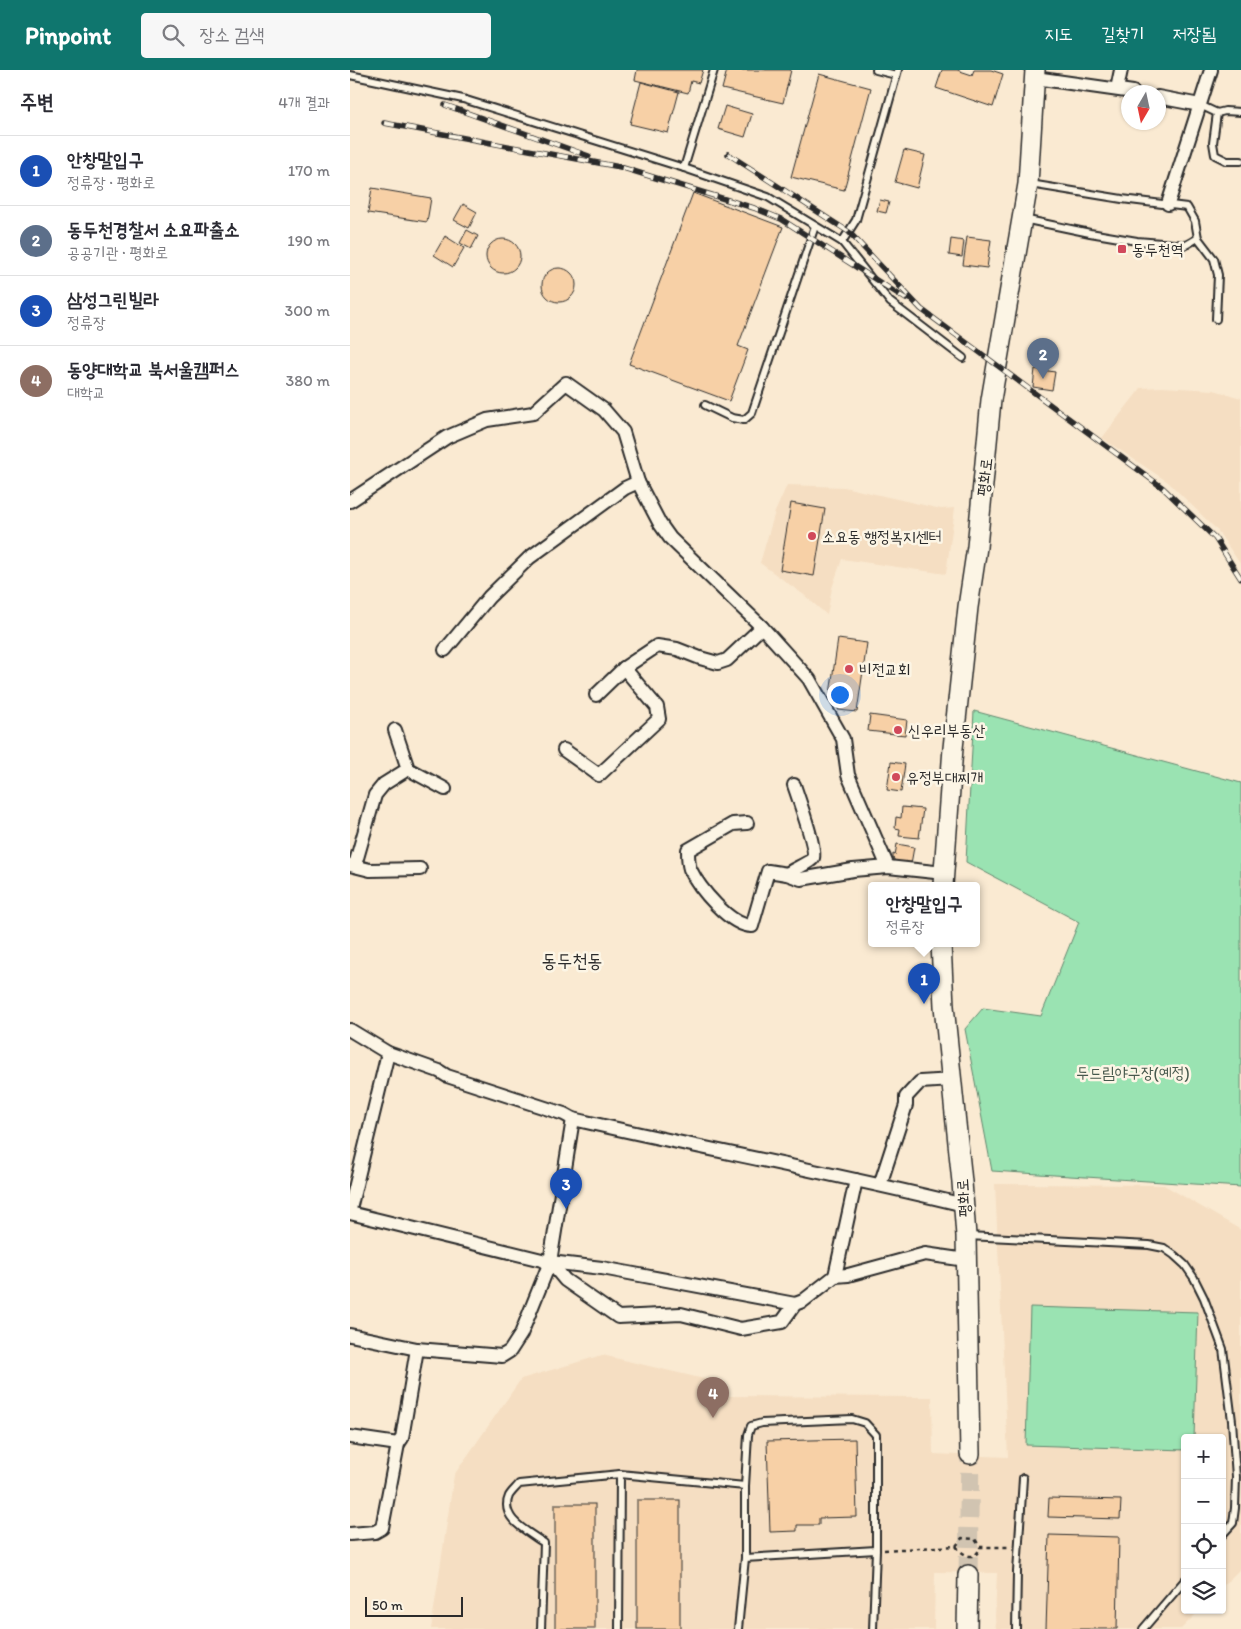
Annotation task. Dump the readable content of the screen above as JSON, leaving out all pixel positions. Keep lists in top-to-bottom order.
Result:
{
  "streets": {
    "main road": ["평화로"]
  },
  "districts": ["동두천동"],
  "parks": ["두드림야구장(예정)"],
  "places": {
    "transit": ["동두천역"],
    "other": [
      "소요동 행정복지센터",
      "비전교회",
      "신우리부동산",
      "유정부대찌개"
    ]
  },
  "scale_bar": "50 m",
  "north": "bottom",
  "page": {
    "header": "Pinpoint",
    "search": "장소 검색",
    "nav": ["지도", "길찾기", "저장됨"],
    "heading": ["주변", "4개 결과"],
    "list": [
      {
        "mark": "1",
        "name": "안창말입구",
        "note": "정류장 · 평화로",
        "value": "170 m"
      },
      {
        "mark": "2",
        "name": "동두천경찰서 소요파출소",
        "note": "공공기관 · 평화로",
        "value": "190 m"
      },
      {
        "mark": "3",
        "name": "삼성그린빌라",
        "note": "정류장",
        "value": "300 m"
      },
      {
        "mark": "4",
        "name": "동양대학교 북서울캠퍼스",
        "note": "대학교",
        "value": "380 m"
      }
    ],
    "pins": [
      "2",
      "1",
      "3",
      "4"
    ],
    "popup": ["안창말입구", "정류장"],
    "map_buttons": ["+", "−"],
    "scale": "50 m"
  }
}
